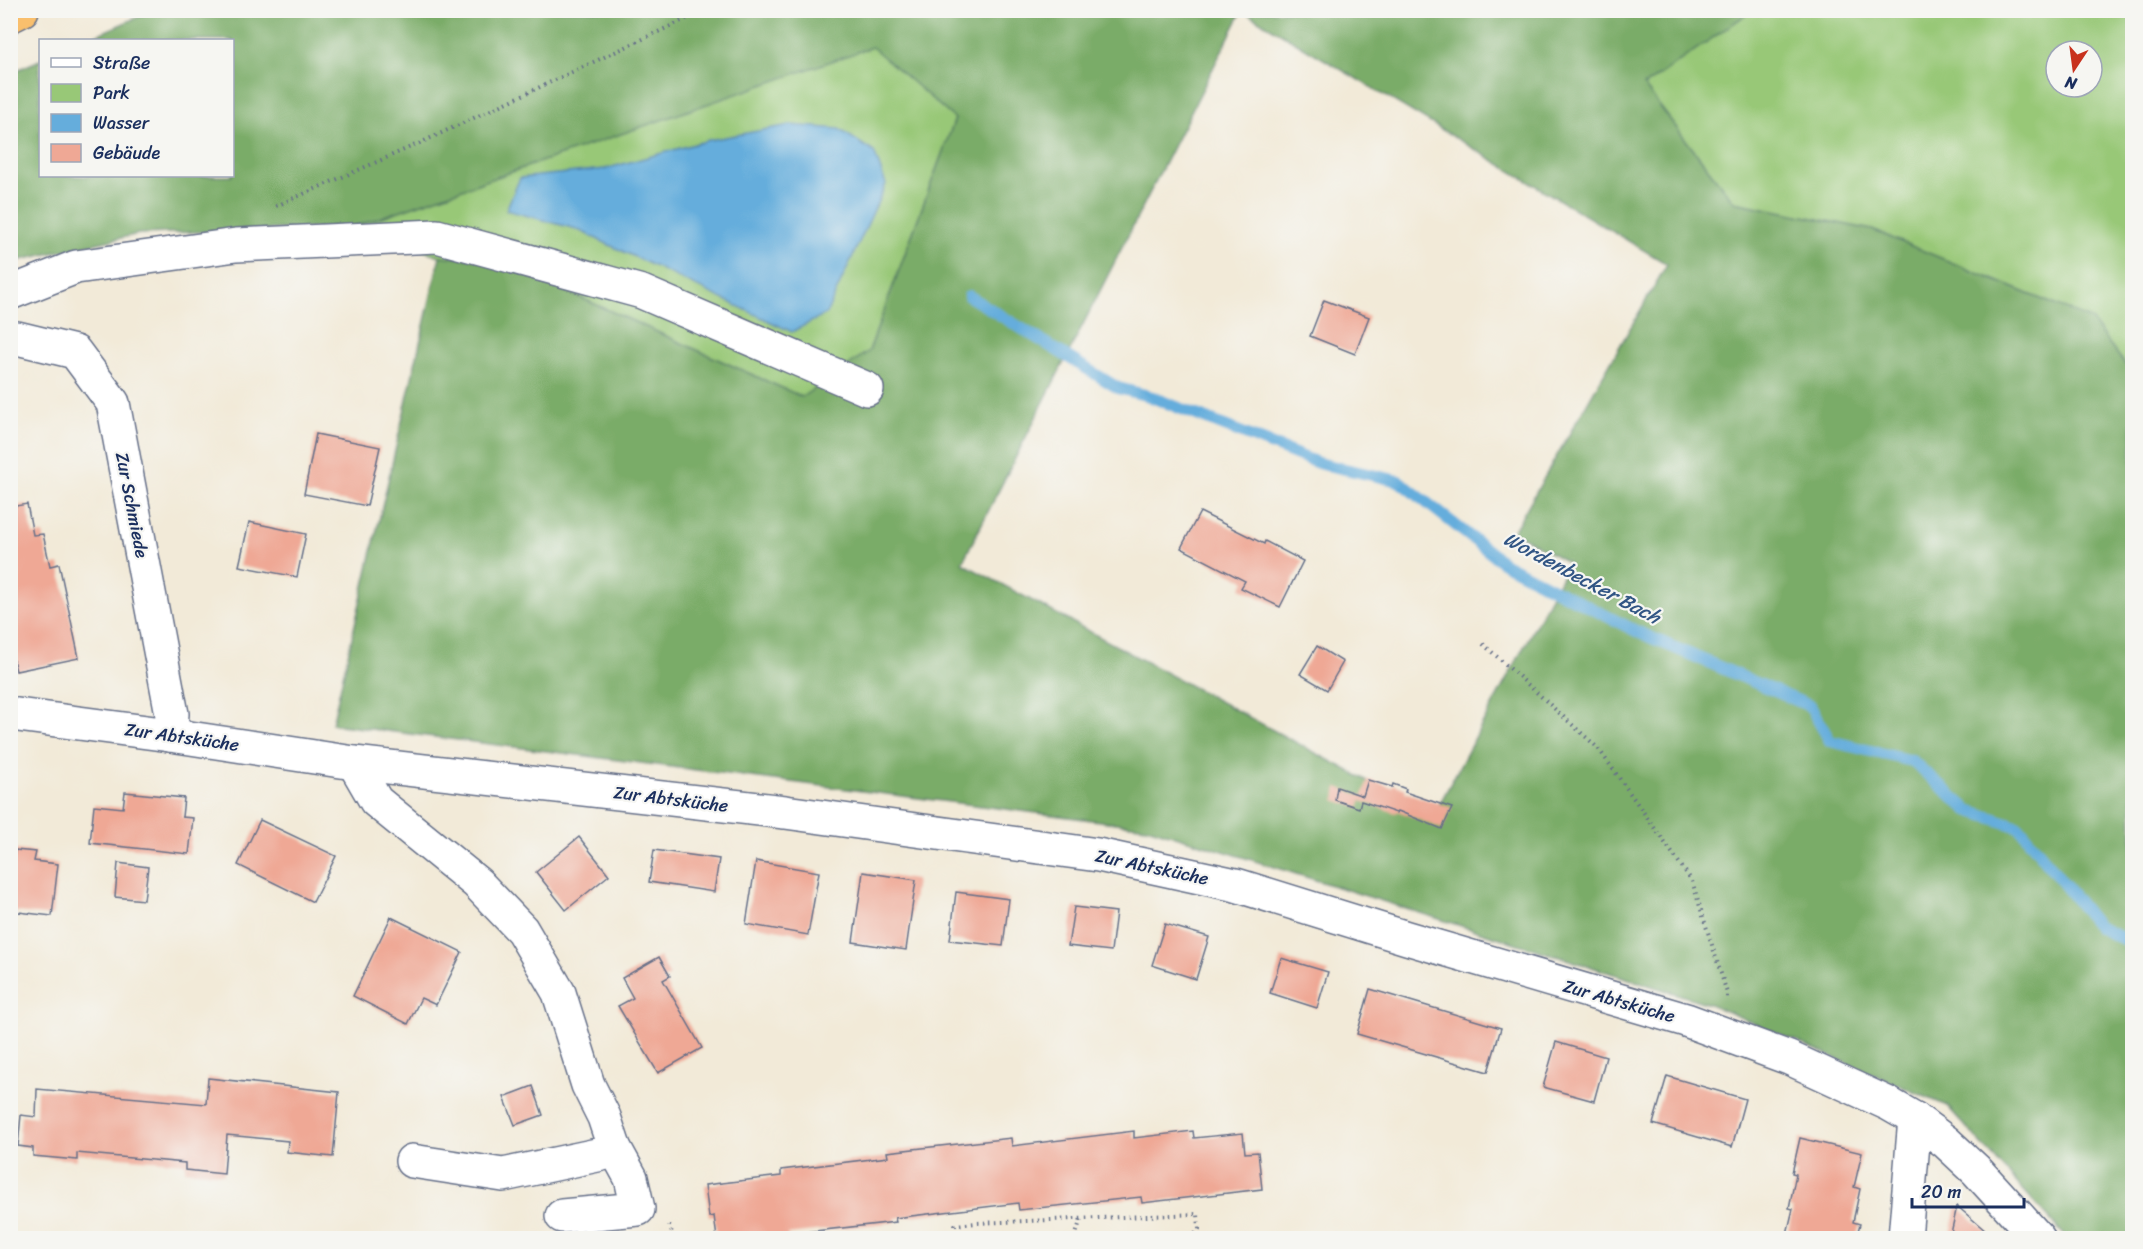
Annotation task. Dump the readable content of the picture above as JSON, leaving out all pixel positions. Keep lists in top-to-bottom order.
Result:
{
  "streets": {
    "street": ["Zur Schmiede", "Zur Abtsküche"]
  },
  "crossings": [
    ["Zur Schmiede", "Zur Abtsküche"]
  ],
  "water": ["Wordenbecker Bach"],
  "legend": [
    "Straße",
    "Park",
    "Wasser",
    "Gebäude"
  ],
  "scale_bar": "20 m",
  "north": "bottom"
}
